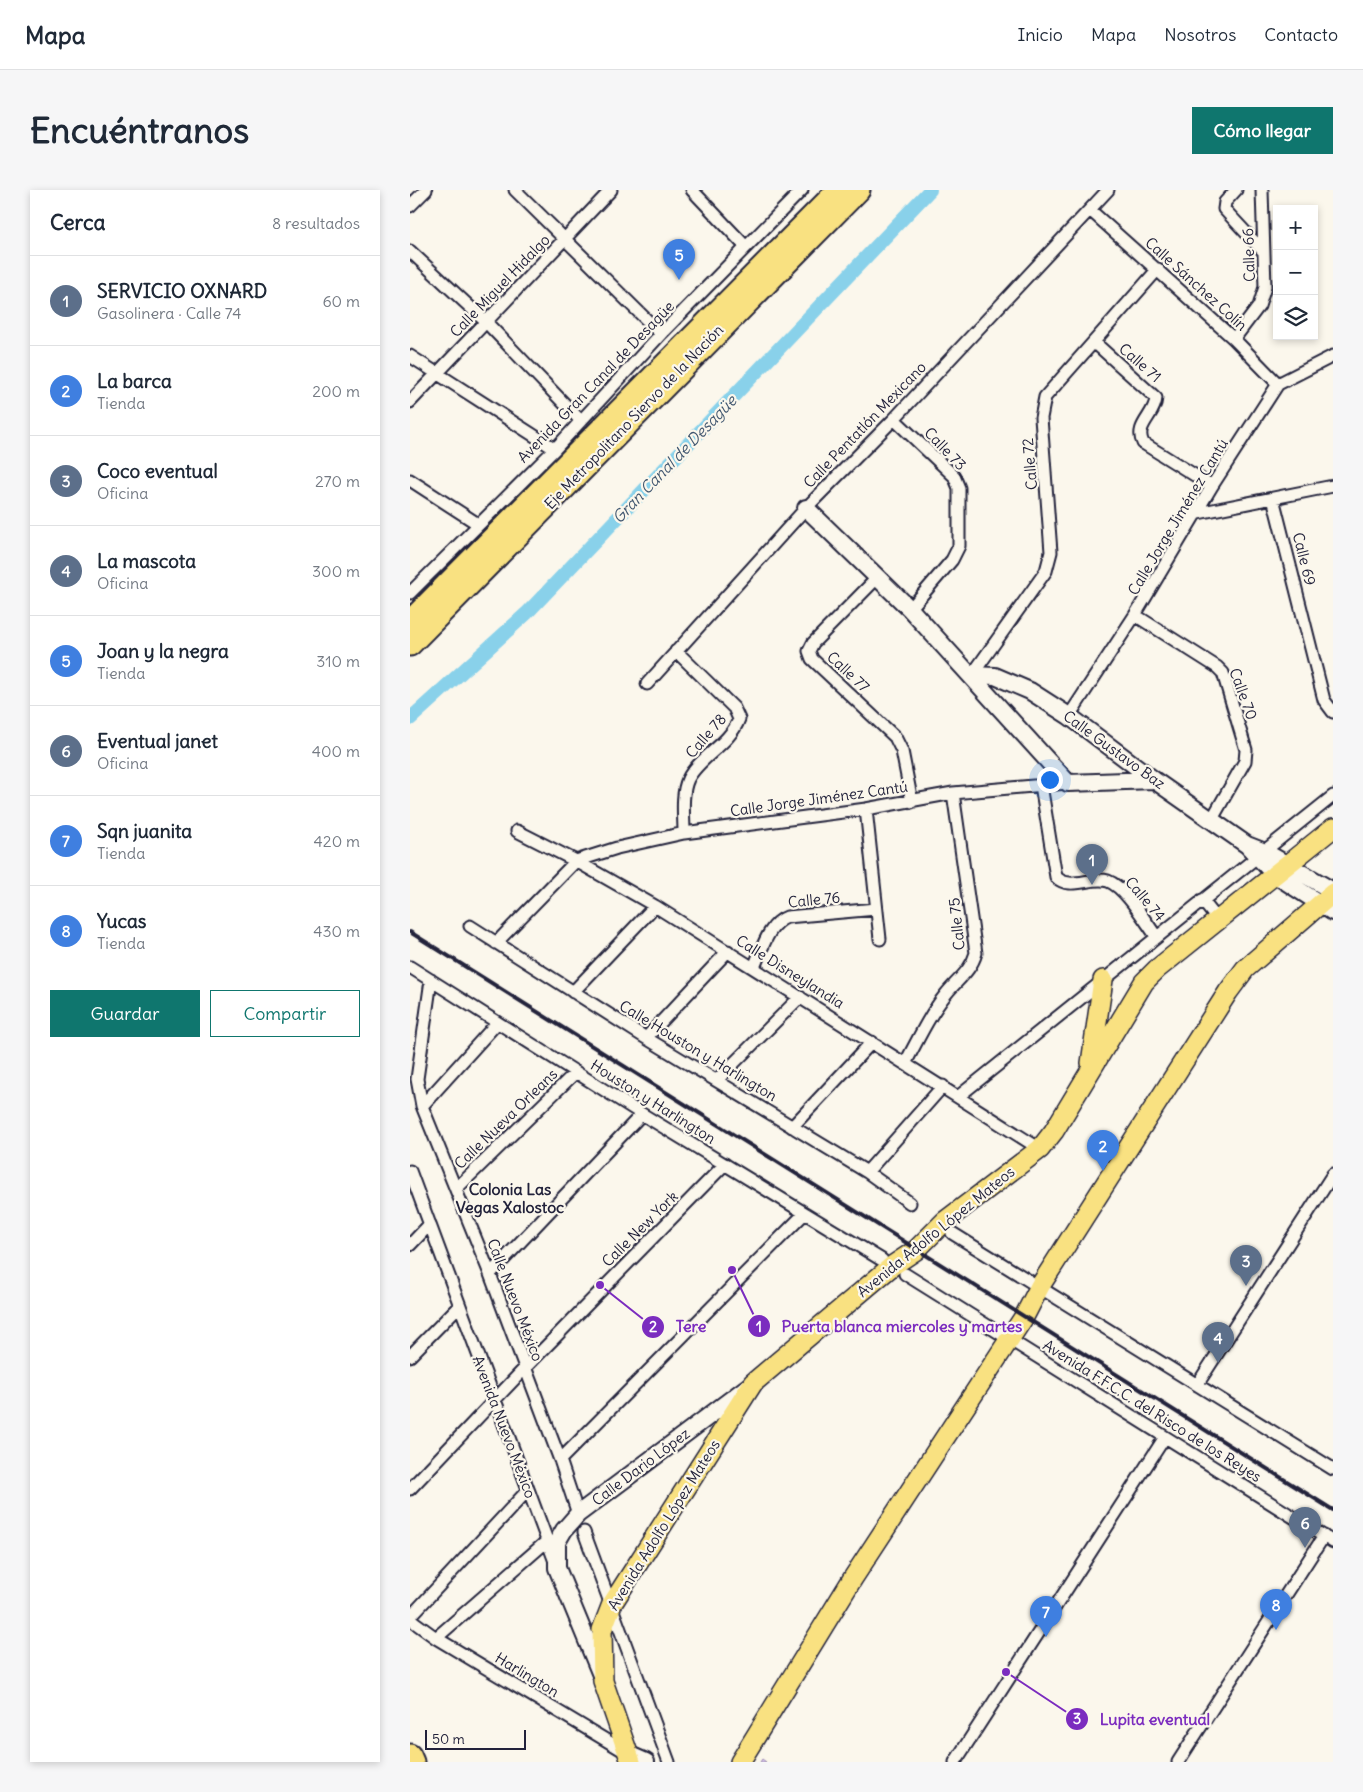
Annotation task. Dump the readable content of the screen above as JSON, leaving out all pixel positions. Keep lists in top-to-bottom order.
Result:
{
  "streets": {
    "highway": ["Eje Metropolitano Siervo de la Nación"],
    "main road": ["Avenida Adolfo López Mateos"],
    "street": [
      "Calle 66",
      "Calle Sánchez Colín",
      "Calle Miguel Hidalgo",
      "Calle 71",
      "Avenida Gran Canal de Desagüe",
      "Calle Pentatlón Mexicano",
      "Calle 73",
      "Calle 72",
      "Calle Jorge Jiménez Cantú",
      "Calle 69",
      "Calle 77",
      "Calle 70",
      "Calle 78",
      "Calle Gustavo Baz",
      "Calle 74",
      "Calle 76",
      "Calle 75",
      "Calle Disneylandia",
      "Calle Houston y Harlington",
      "Houston y Harlington",
      "Calle Nueva Orleans",
      "Calle New York",
      "Calle Nuevo México",
      "Avenida F.F.C.C. del Risco de los Reyes",
      "Avenida Nuevo México",
      "Calle Dario López",
      "Harlington"
    ]
  },
  "crossings": [
    ["Calle 66", "Calle Sánchez Colín"],
    ["Calle Sánchez Colín", "Calle Pentatlón Mexicano"],
    ["Calle Sánchez Colín", "Calle 72"],
    ["Calle Sánchez Colín", "Calle Jorge Jiménez Cantú"],
    ["Calle 71", "Calle 72"],
    ["Calle 71", "Calle Jorge Jiménez Cantú"],
    ["Calle Pentatlón Mexicano", "Calle 73"],
    ["Calle Pentatlón Mexicano", "Calle 78"],
    ["Calle 72", "Calle Gustavo Baz"],
    ["Calle Jorge Jiménez Cantú", "Calle 77"],
    ["Calle Jorge Jiménez Cantú", "Calle 70"],
    ["Calle Jorge Jiménez Cantú", "Calle 78"],
    ["Calle Jorge Jiménez Cantú", "Calle Gustavo Baz"],
    ["Calle Jorge Jiménez Cantú", "Calle 74"],
    ["Calle Jorge Jiménez Cantú", "Calle 75"],
    ["Calle Jorge Jiménez Cantú", "Calle Disneylandia"],
    ["Calle 70", "Calle Gustavo Baz"],
    ["Calle Gustavo Baz", "Avenida Adolfo López Mateos"],
    ["Calle 76", "Calle Disneylandia"],
    ["Calle 75", "Calle Disneylandia"],
    ["Calle Disneylandia", "Avenida Adolfo López Mateos"],
    ["Houston y Harlington", "Calle Nueva Orleans"],
    ["Houston y Harlington", "Calle New York"],
    ["Houston y Harlington", "Calle Nuevo México"],
    ["Calle Nueva Orleans", "Calle Nuevo México"],
    ["Calle New York", "Calle Nuevo México"],
    ["Calle New York", "Avenida Nuevo México"],
    ["Avenida Adolfo López Mateos", "Avenida Nuevo México"],
    ["Avenida Adolfo López Mateos", "Calle Dario López"],
    ["Avenida Adolfo López Mateos", "Harlington"],
    ["Calle Nuevo México", "Calle Dario López"],
    ["Avenida Nuevo México", "Calle Dario López"]
  ],
  "districts": ["Colonia Las Vegas Xalostoc"],
  "water": ["Gran Canal de Desagüe"],
  "places": ["Puerta blanca miercoles y martes", "Tere", "Lupita eventual"],
  "scale_bar": "50 m",
  "page": {
    "header": "Mapa",
    "nav": [
      "Inicio",
      "Mapa",
      "Nosotros",
      "Contacto"
    ],
    "buttons": [
      "Cómo llegar",
      ["Guardar", "Compartir"]
    ],
    "title": "Encuéntranos",
    "heading": ["Cerca", "8 resultados"],
    "map_buttons": ["+", "−"],
    "pins": [
      "5",
      "1",
      "2",
      "3",
      "4",
      "6",
      "8",
      "7"
    ],
    "list": [
      {
        "mark": "1",
        "name": "SERVICIO OXNARD",
        "note": "Gasolinera · Calle 74",
        "value": "60 m"
      },
      {
        "mark": "2",
        "name": "La barca",
        "note": "Tienda",
        "value": "200 m"
      },
      {
        "mark": "3",
        "name": "Coco eventual",
        "note": "Oficina",
        "value": "270 m"
      },
      {
        "mark": "4",
        "name": "La mascota",
        "note": "Oficina",
        "value": "300 m"
      },
      {
        "mark": "5",
        "name": "Joan y la negra",
        "note": "Tienda",
        "value": "310 m"
      },
      {
        "mark": "6",
        "name": "Eventual janet",
        "note": "Oficina",
        "value": "400 m"
      },
      {
        "mark": "7",
        "name": "Sqn juanita",
        "note": "Tienda",
        "value": "420 m"
      },
      {
        "mark": "8",
        "name": "Yucas",
        "note": "Tienda",
        "value": "430 m"
      }
    ],
    "scale": "50 m"
  }
}
